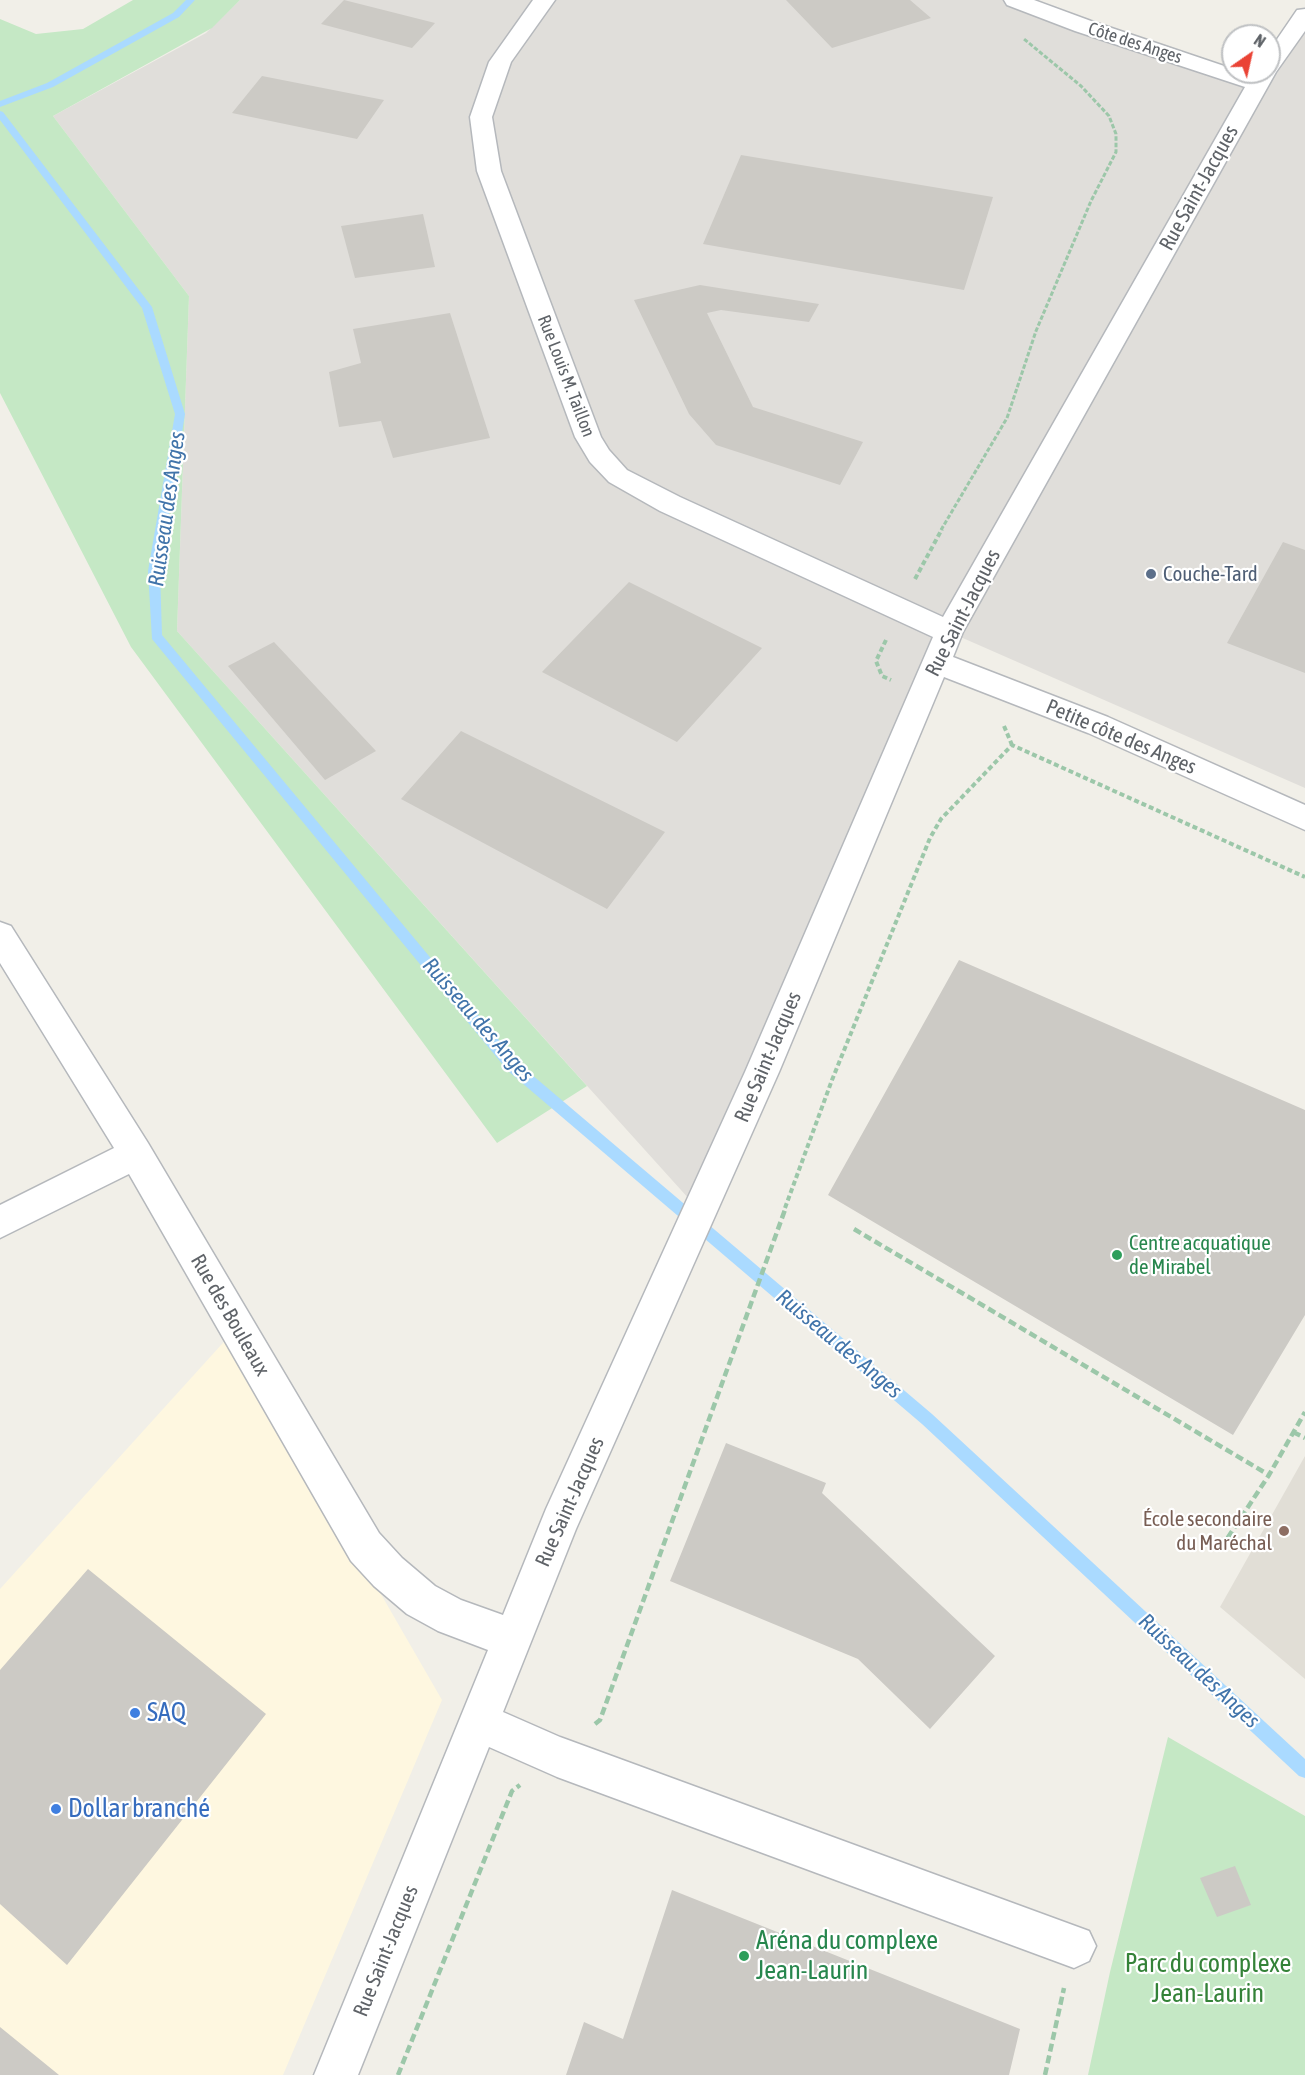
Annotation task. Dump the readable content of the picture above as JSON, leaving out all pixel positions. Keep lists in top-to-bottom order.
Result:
{
  "streets": {
    "street": [
      "Côte des Anges",
      "Rue Saint-Jacques",
      "Rue Louis M. Taillon",
      "Petite côte des Anges",
      "Rue des Bouleaux"
    ]
  },
  "crossings": [
    ["Rue Saint-Jacques", "Rue Louis M. Taillon"],
    ["Rue Saint-Jacques", "Petite côte des Anges"],
    ["Rue Saint-Jacques", "Rue des Bouleaux"]
  ],
  "water": ["Ruisseau des Anges"],
  "parks": ["Parc du complexe Jean-Laurin"],
  "places": [
    "Couche-Tard",
    "Centre acquatique de Mirabel",
    "École secondaire du Maréchal",
    "SAQ",
    "Dollar branché",
    "Aréna du complexe Jean-Laurin"
  ],
  "north": "top right"
}
